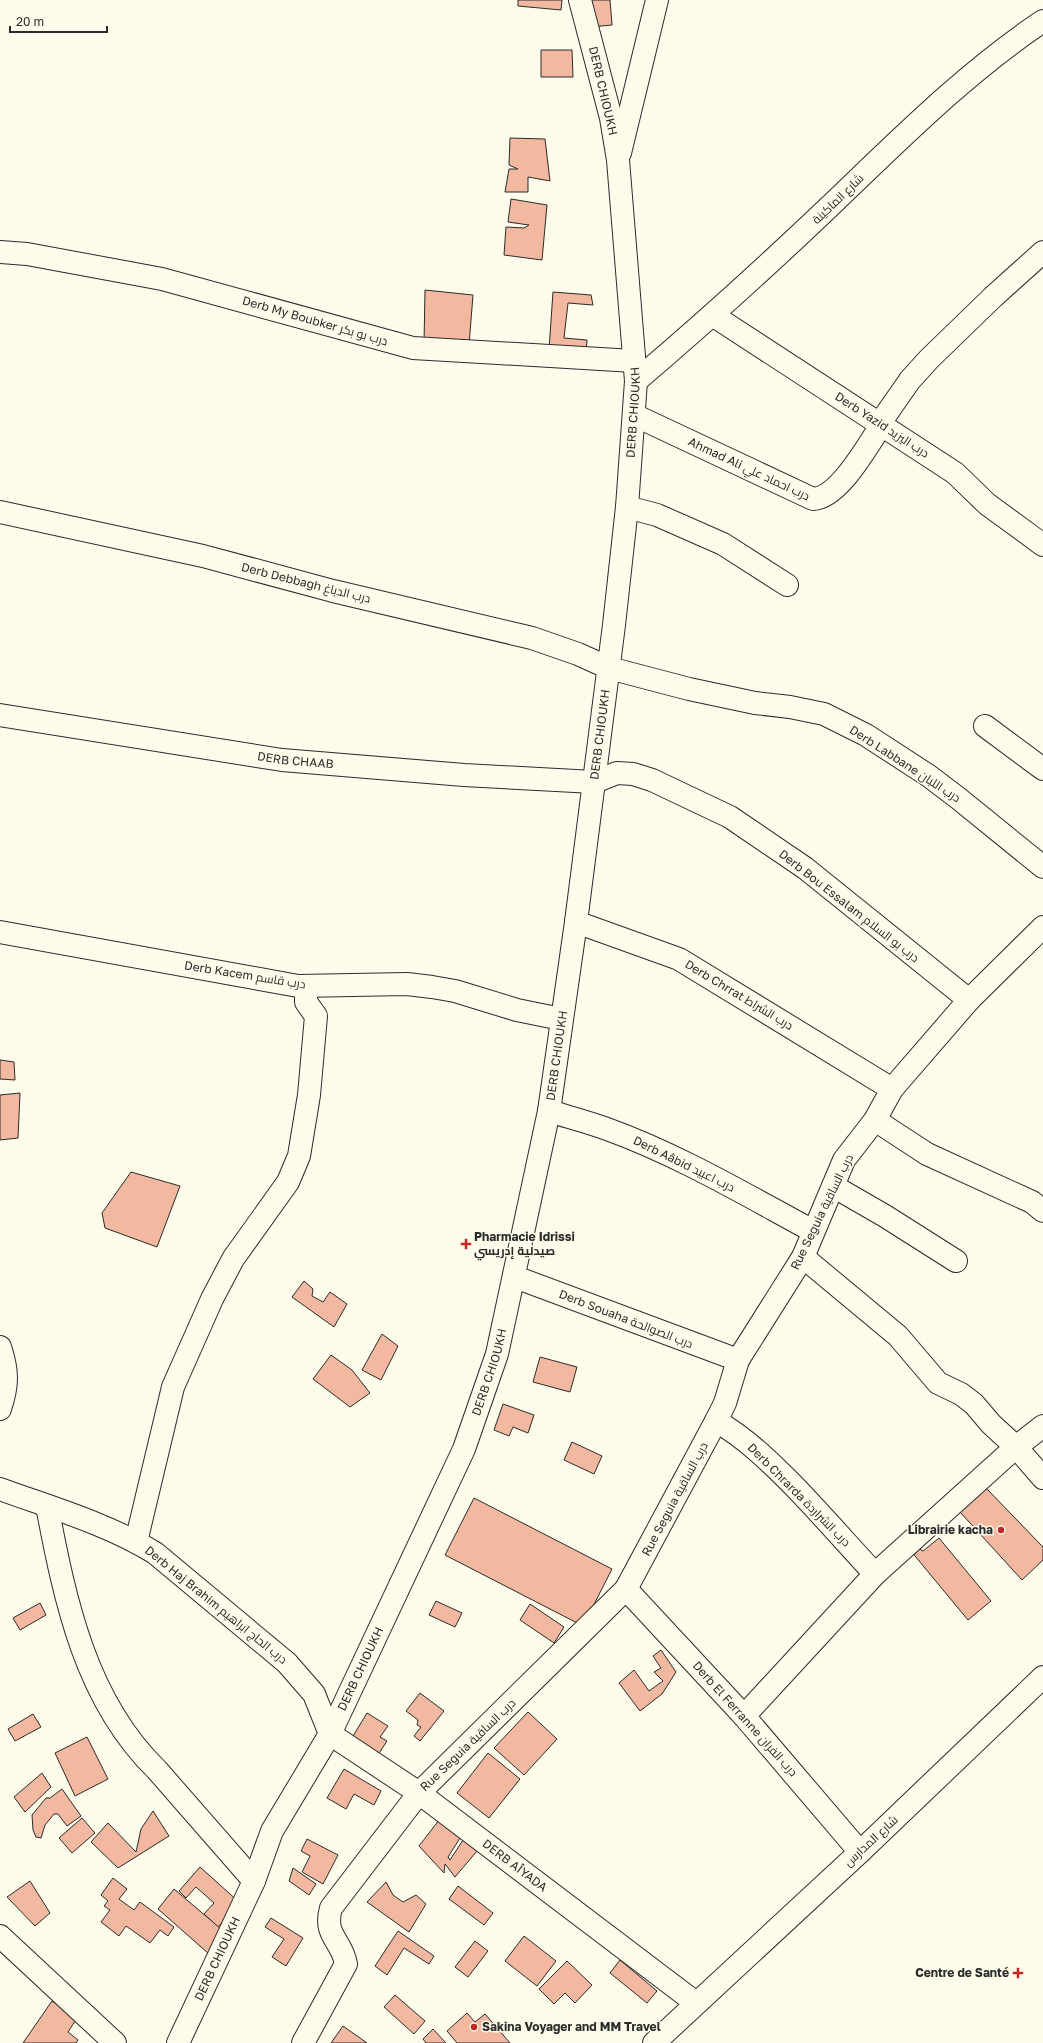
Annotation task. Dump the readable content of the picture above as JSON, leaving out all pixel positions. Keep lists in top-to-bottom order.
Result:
{
  "streets": {
    "street": [
      "DERB CHIOUKH",
      "شارع الماكينة",
      "Derb My Boubker درب بو بكر",
      "Derb Yazid درب اليزيد",
      "Ahmad Ali درب احماد علي",
      "Derb Debbagh درب الدباغ",
      "DERB CHAAB",
      "Derb Labbane درب اللبان",
      "Derb Bou Essalam درب بو السلام",
      "Derb Kacem درب قاسم",
      "Derb Chrrat درب الشراط",
      "Derb Aâbid درب اعبيد",
      "Rue Seguia درب الساقية",
      "Derb Souaha درب الصوالحة",
      "Derb Chrarda درب الشراردة",
      "Derb Haj Brahim درب الحاج ابراهيم",
      "Derb El Ferranne درب الفران",
      "شارع المدارس",
      "DERB AÎYADA"
    ]
  },
  "crossings": [
    ["DERB CHIOUKH", "شارع الماكينة"],
    ["DERB CHIOUKH", "Derb My Boubker درب بو بكر"],
    ["DERB CHIOUKH", "Ahmad Ali درب احماد علي"],
    ["DERB CHIOUKH", "Derb Debbagh درب الدباغ"],
    ["DERB CHIOUKH", "DERB CHAAB"],
    ["DERB CHIOUKH", "Derb Labbane درب اللبان"],
    ["DERB CHIOUKH", "Derb Bou Essalam درب بو السلام"],
    ["DERB CHIOUKH", "Derb Kacem درب قاسم"],
    ["DERB CHIOUKH", "Derb Chrrat درب الشراط"],
    ["DERB CHIOUKH", "Derb Aâbid درب اعبيد"],
    ["DERB CHIOUKH", "Derb Souaha درب الصوالحة"],
    ["DERB CHIOUKH", "Derb Haj Brahim درب الحاج ابراهيم"],
    ["DERB CHIOUKH", "DERB AÎYADA"],
    ["شارع الماكينة", "Derb My Boubker درب بو بكر"],
    ["شارع الماكينة", "Derb Yazid درب اليزيد"],
    ["Derb Yazid درب اليزيد", "Ahmad Ali درب احماد علي"],
    ["Derb Debbagh درب الدباغ", "Derb Labbane درب اللبان"],
    ["DERB CHAAB", "Derb Bou Essalam درب بو السلام"],
    ["Derb Bou Essalam درب بو السلام", "Rue Seguia درب الساقية"],
    ["Derb Chrrat درب الشراط", "Rue Seguia درب الساقية"],
    ["Derb Aâbid درب اعبيد", "Rue Seguia درب الساقية"],
    ["Rue Seguia درب الساقية", "Derb Souaha درب الصوالحة"],
    ["Rue Seguia درب الساقية", "Derb Chrarda درب الشراردة"],
    ["Rue Seguia درب الساقية", "Derb El Ferranne درب الفران"],
    ["Rue Seguia درب الساقية", "DERB AÎYADA"],
    ["Derb Haj Brahim درب الحاج ابراهيم", "DERB AÎYADA"],
    ["Derb El Ferranne درب الفران", "شارع المدارس"],
    ["شارع المدارس", "DERB AÎYADA"]
  ],
  "places": {
    "health": ["Pharmacie Idrissi صيدلية إدريسي", "Centre de Santé"],
    "other": ["Librairie kacha", "Sakina Voyager and MM Travel"]
  },
  "scale_bar": "20 m"
}
